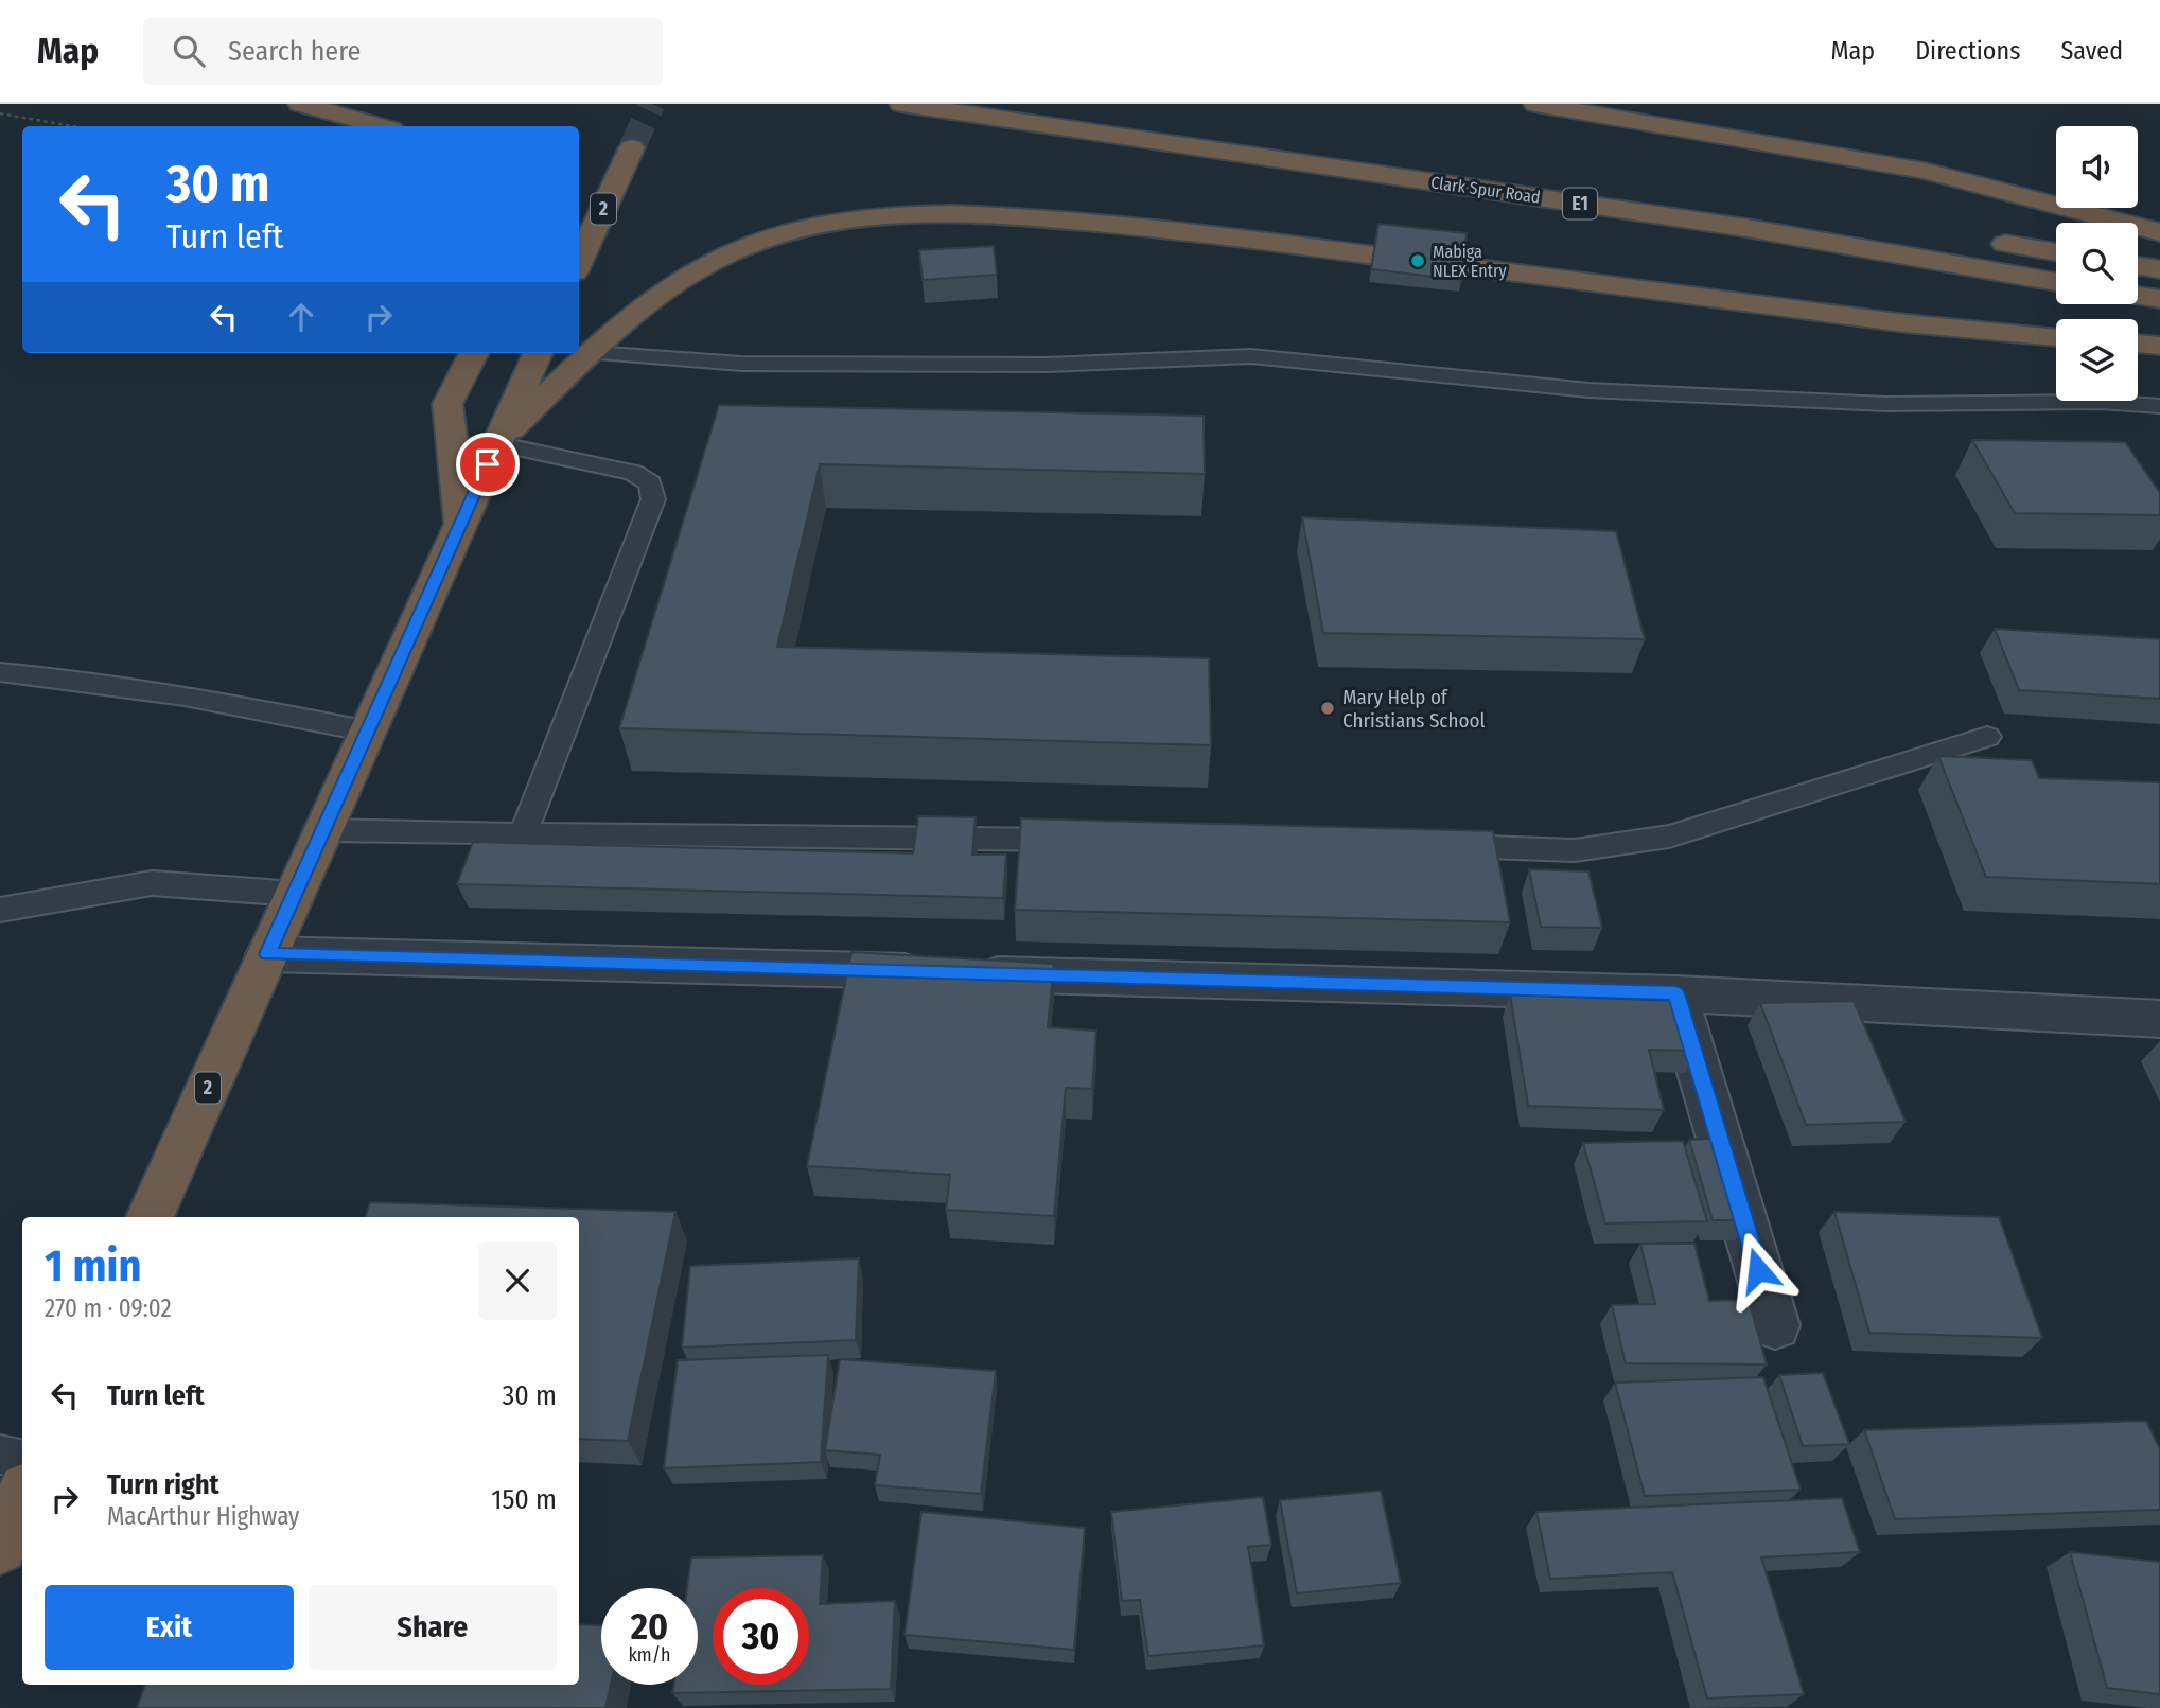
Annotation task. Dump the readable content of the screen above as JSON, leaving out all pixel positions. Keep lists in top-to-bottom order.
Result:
{
  "streets": {
    "highway": ["Clark Spur Road", "E1", "2"]
  },
  "places": ["Mabiga NLEX Entry", "Mary Help of Christians School"],
  "page": {
    "header": "Map",
    "search": "Search here",
    "nav": ["Map", "Directions", "Saved"],
    "turn": ["30 m", "Turn left"],
    "heading": ["1 min", "270 m · 09:02"],
    "list": [
      {
        "name": "Turn left",
        "value": "30 m"
      },
      {
        "name": "Turn right",
        "note": "MacArthur Highway",
        "value": "150 m"
      }
    ],
    "buttons": ["Exit", "Share"],
    "speed": "20 km/h",
    "limit": "30"
  }
}
